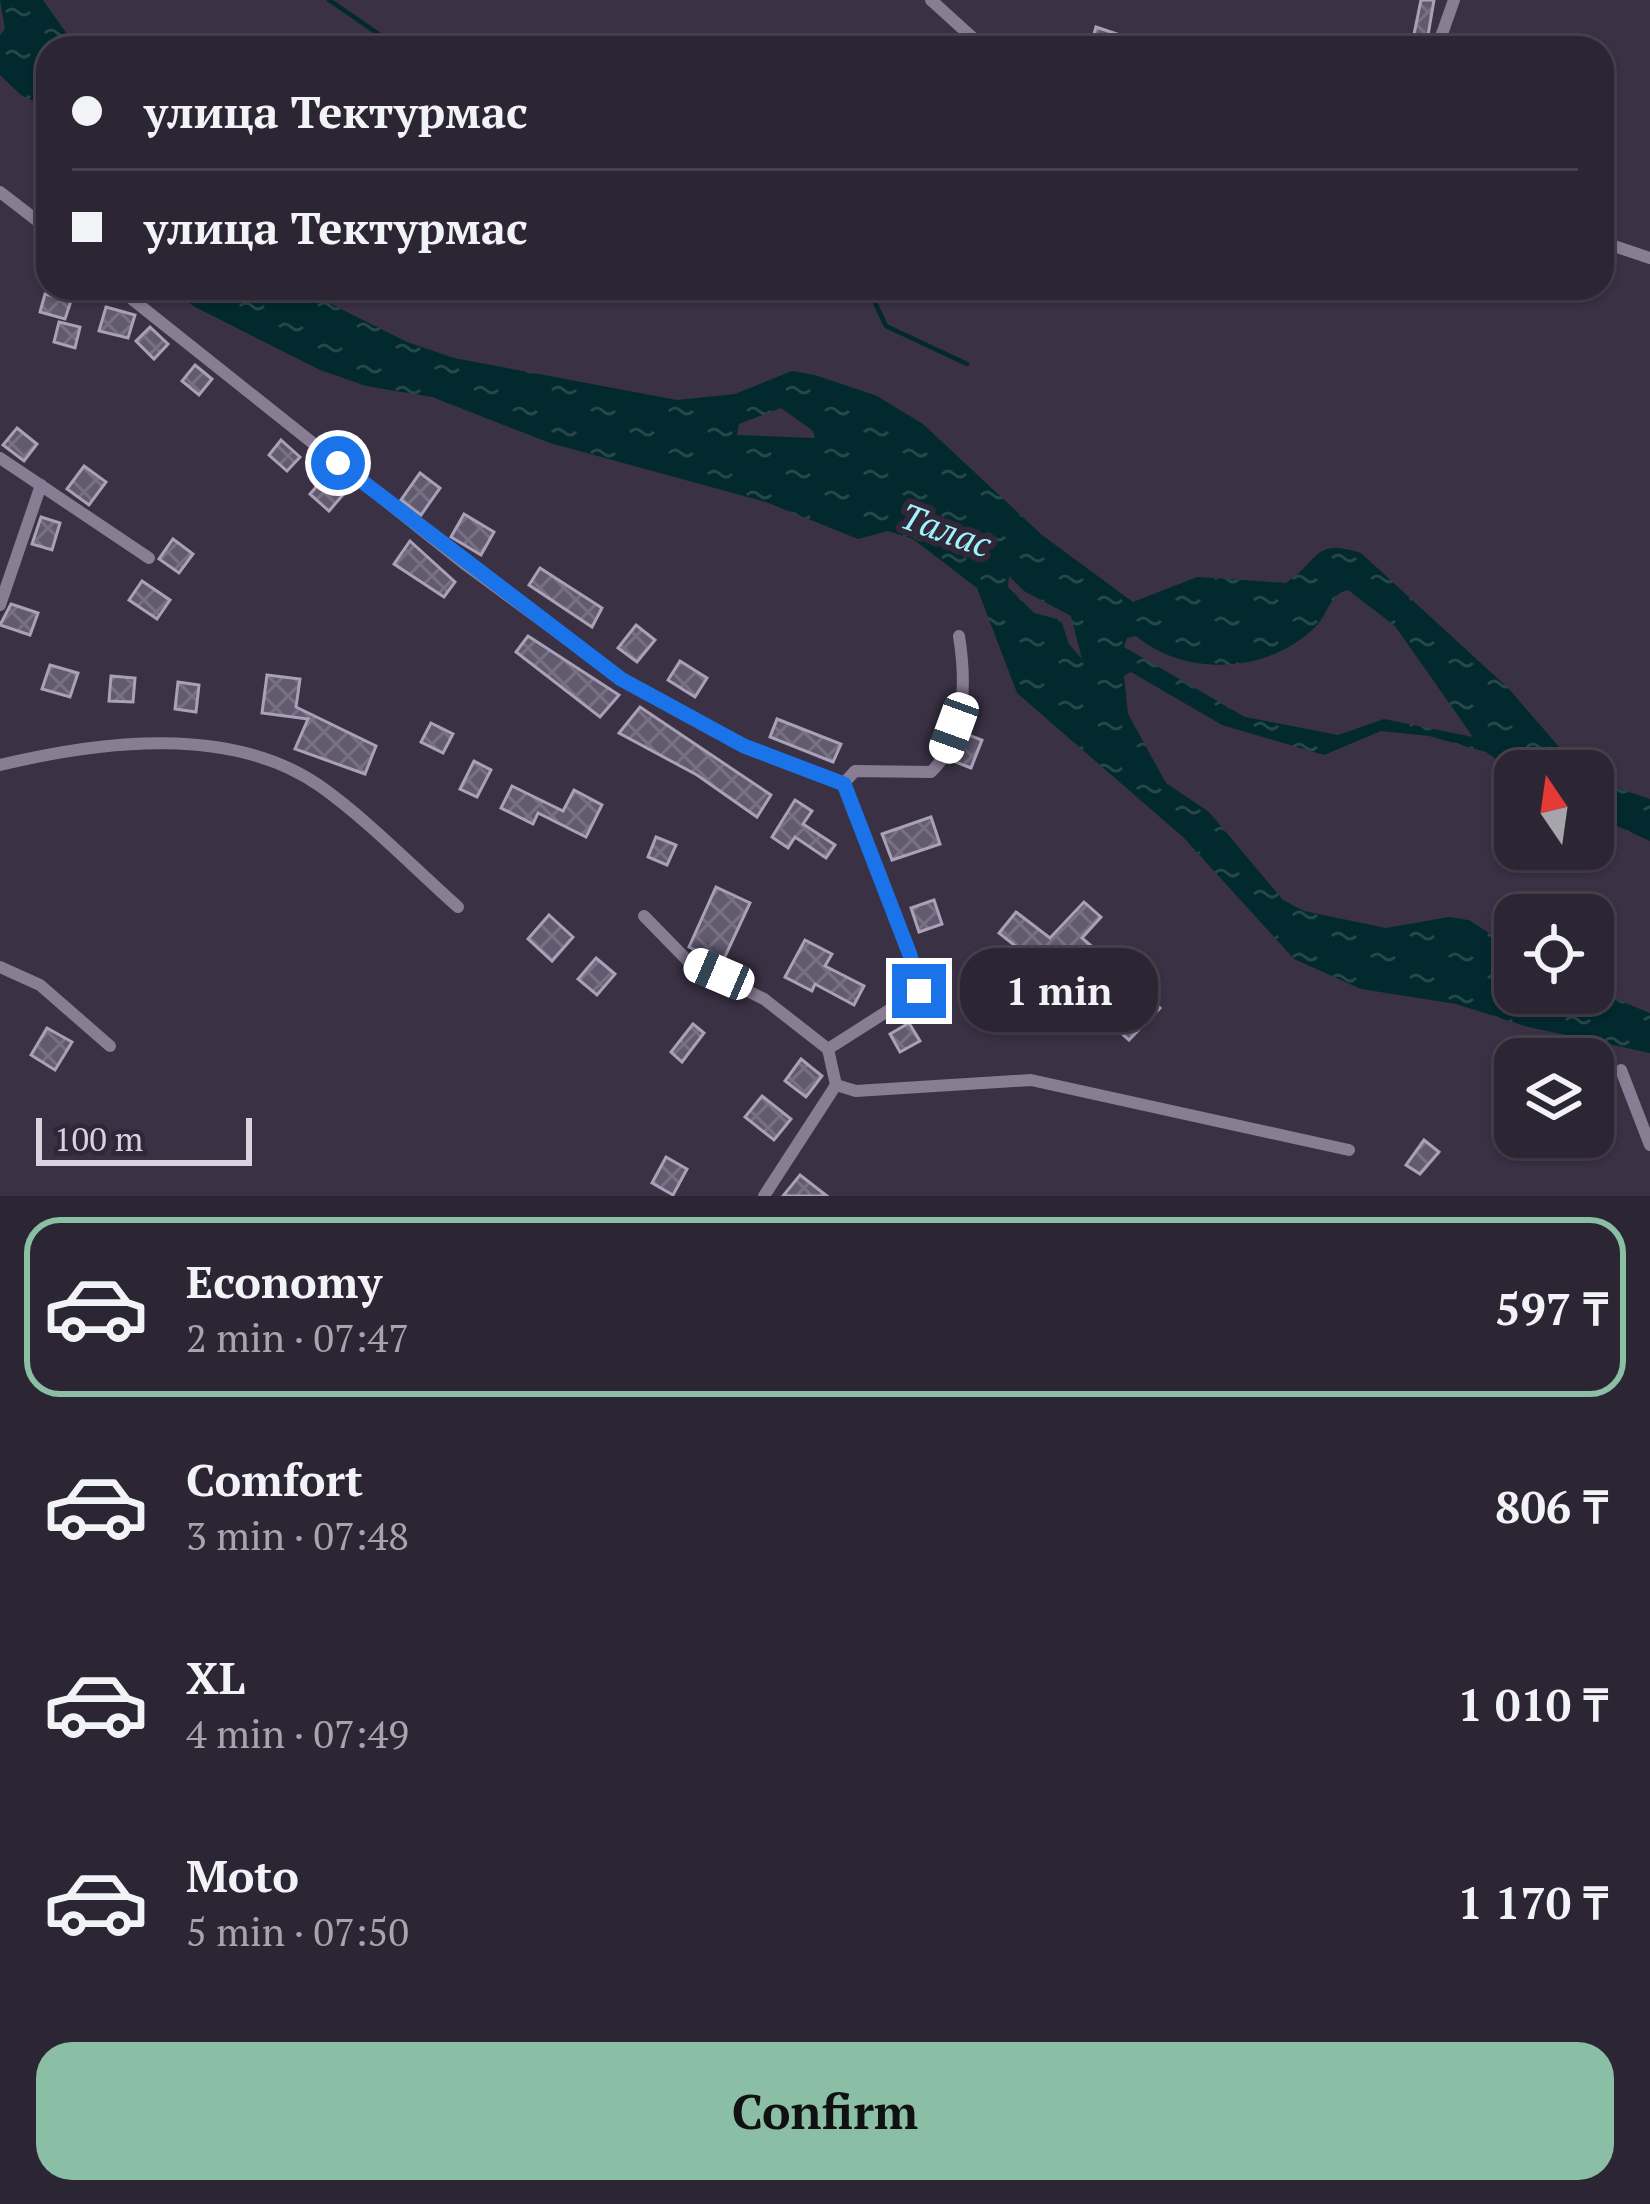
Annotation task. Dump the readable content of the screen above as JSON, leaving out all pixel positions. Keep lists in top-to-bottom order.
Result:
{
  "water": ["Талас"],
  "scale_bar": "100 m",
  "north": "top",
  "page": {
    "banner": ["улица Тектурмас", "улица Тектурмас"],
    "bubble": "1 min",
    "scale": "100 m",
    "list": [
      {
        "name": "Economy",
        "note": "2 min · 07:47",
        "value": "597 ₸"
      },
      {
        "name": "Comfort",
        "note": "3 min · 07:48",
        "value": "806 ₸"
      },
      {
        "name": "XL",
        "note": "4 min · 07:49",
        "value": "1 010 ₸"
      },
      {
        "name": "Moto",
        "note": "5 min · 07:50",
        "value": "1 170 ₸"
      }
    ],
    "buttons": "Confirm"
  }
}
